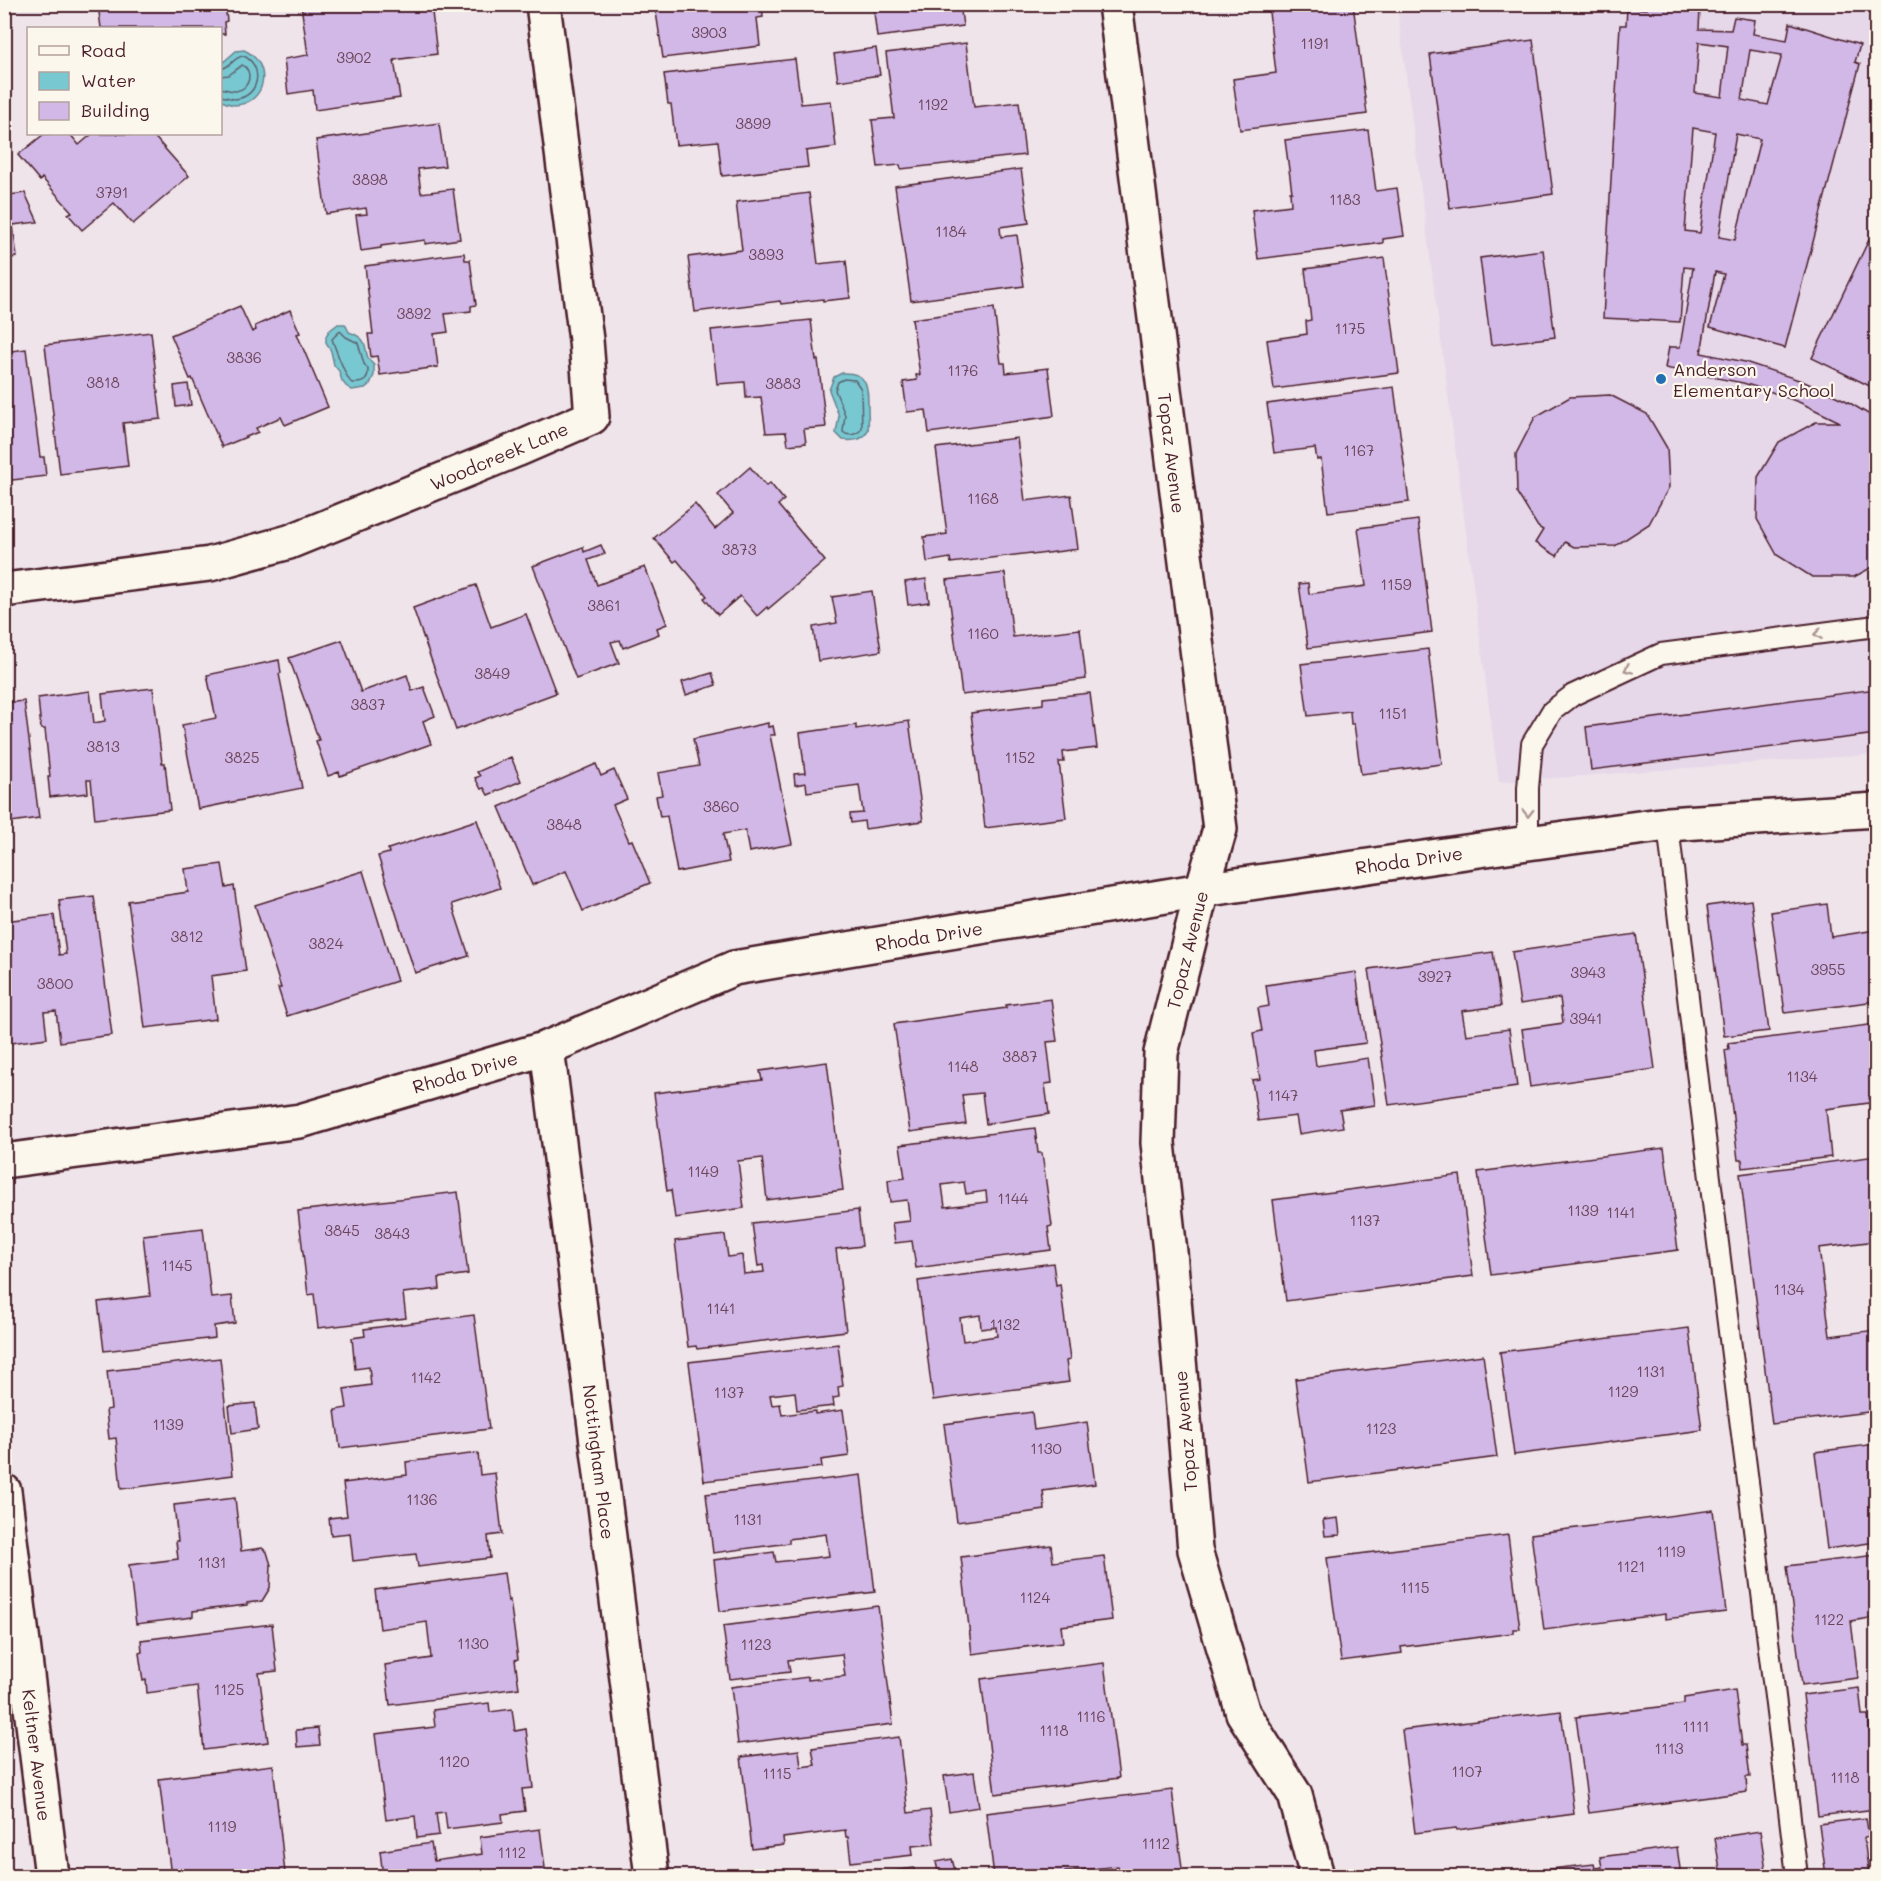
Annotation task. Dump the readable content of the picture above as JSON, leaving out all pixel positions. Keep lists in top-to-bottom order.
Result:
{
  "streets": {
    "street": [
      "Topaz Avenue",
      "Woodcreek Lane",
      "Rhoda Drive",
      "Nottingham Place",
      "Keltner Avenue"
    ]
  },
  "crossings": [
    ["Topaz Avenue", "Rhoda Drive"],
    ["Rhoda Drive", "Nottingham Place"]
  ],
  "places": ["Anderson Elementary School"],
  "house_numbers": [
    "3903",
    "1191",
    "3902",
    "1192",
    "3899",
    "3898",
    "3791",
    "1183",
    "1184",
    "3893",
    "3892",
    "1175",
    "3836",
    "1176",
    "3818",
    "3883",
    "1167",
    "1168",
    "3873",
    "1159",
    "3861",
    "1160",
    "3849",
    "3837",
    "1151",
    "3813",
    "3825",
    "1152",
    "3860",
    "3848",
    "3812",
    "3824",
    "3955",
    "3943",
    "3927",
    "3800",
    "3941",
    "3887",
    "1148",
    "1134",
    "1147",
    "1149",
    "1144",
    "1139",
    "1141",
    "1137",
    "3845",
    "3843",
    "1145",
    "1134",
    "1141",
    "1132",
    "1131",
    "1142",
    "1129",
    "1137",
    "1139",
    "1123",
    "1130",
    "1136",
    "1131",
    "1119",
    "1131",
    "1121",
    "1115",
    "1124",
    "1122",
    "1130",
    "1123",
    "1125",
    "1116",
    "1111",
    "1118",
    "1113",
    "1120",
    "1107",
    "1115",
    "1118",
    "1119",
    "1112",
    "1112"
  ],
  "legend": ["Road", "Water", "Building"]
}
